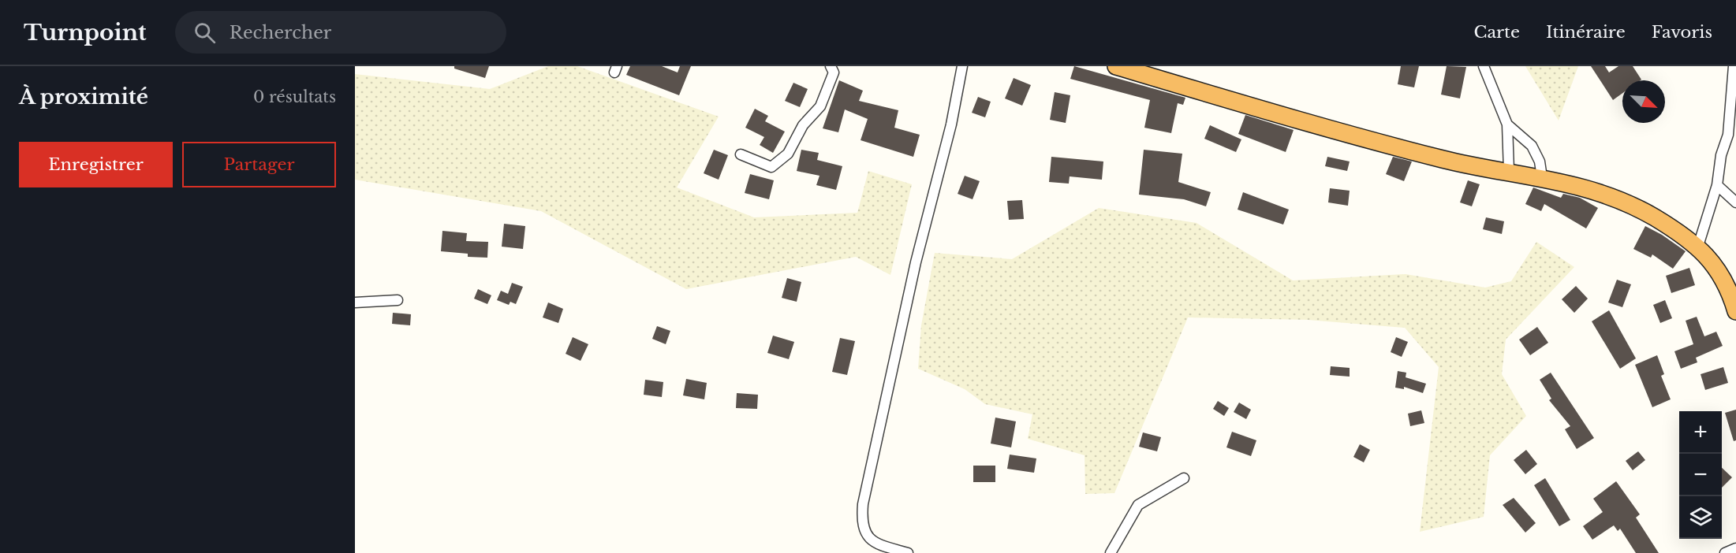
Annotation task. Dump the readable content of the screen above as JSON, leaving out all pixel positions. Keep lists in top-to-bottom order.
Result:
{
  "north": "bottom right",
  "page": {
    "header": "Turnpoint",
    "search": "Rechercher",
    "nav": ["Carte", "Itinéraire", "Favoris"],
    "heading": ["À proximité", "0 résultats"],
    "buttons": ["Enregistrer", "Partager"],
    "map_buttons": ["+", "−"]
  }
}
